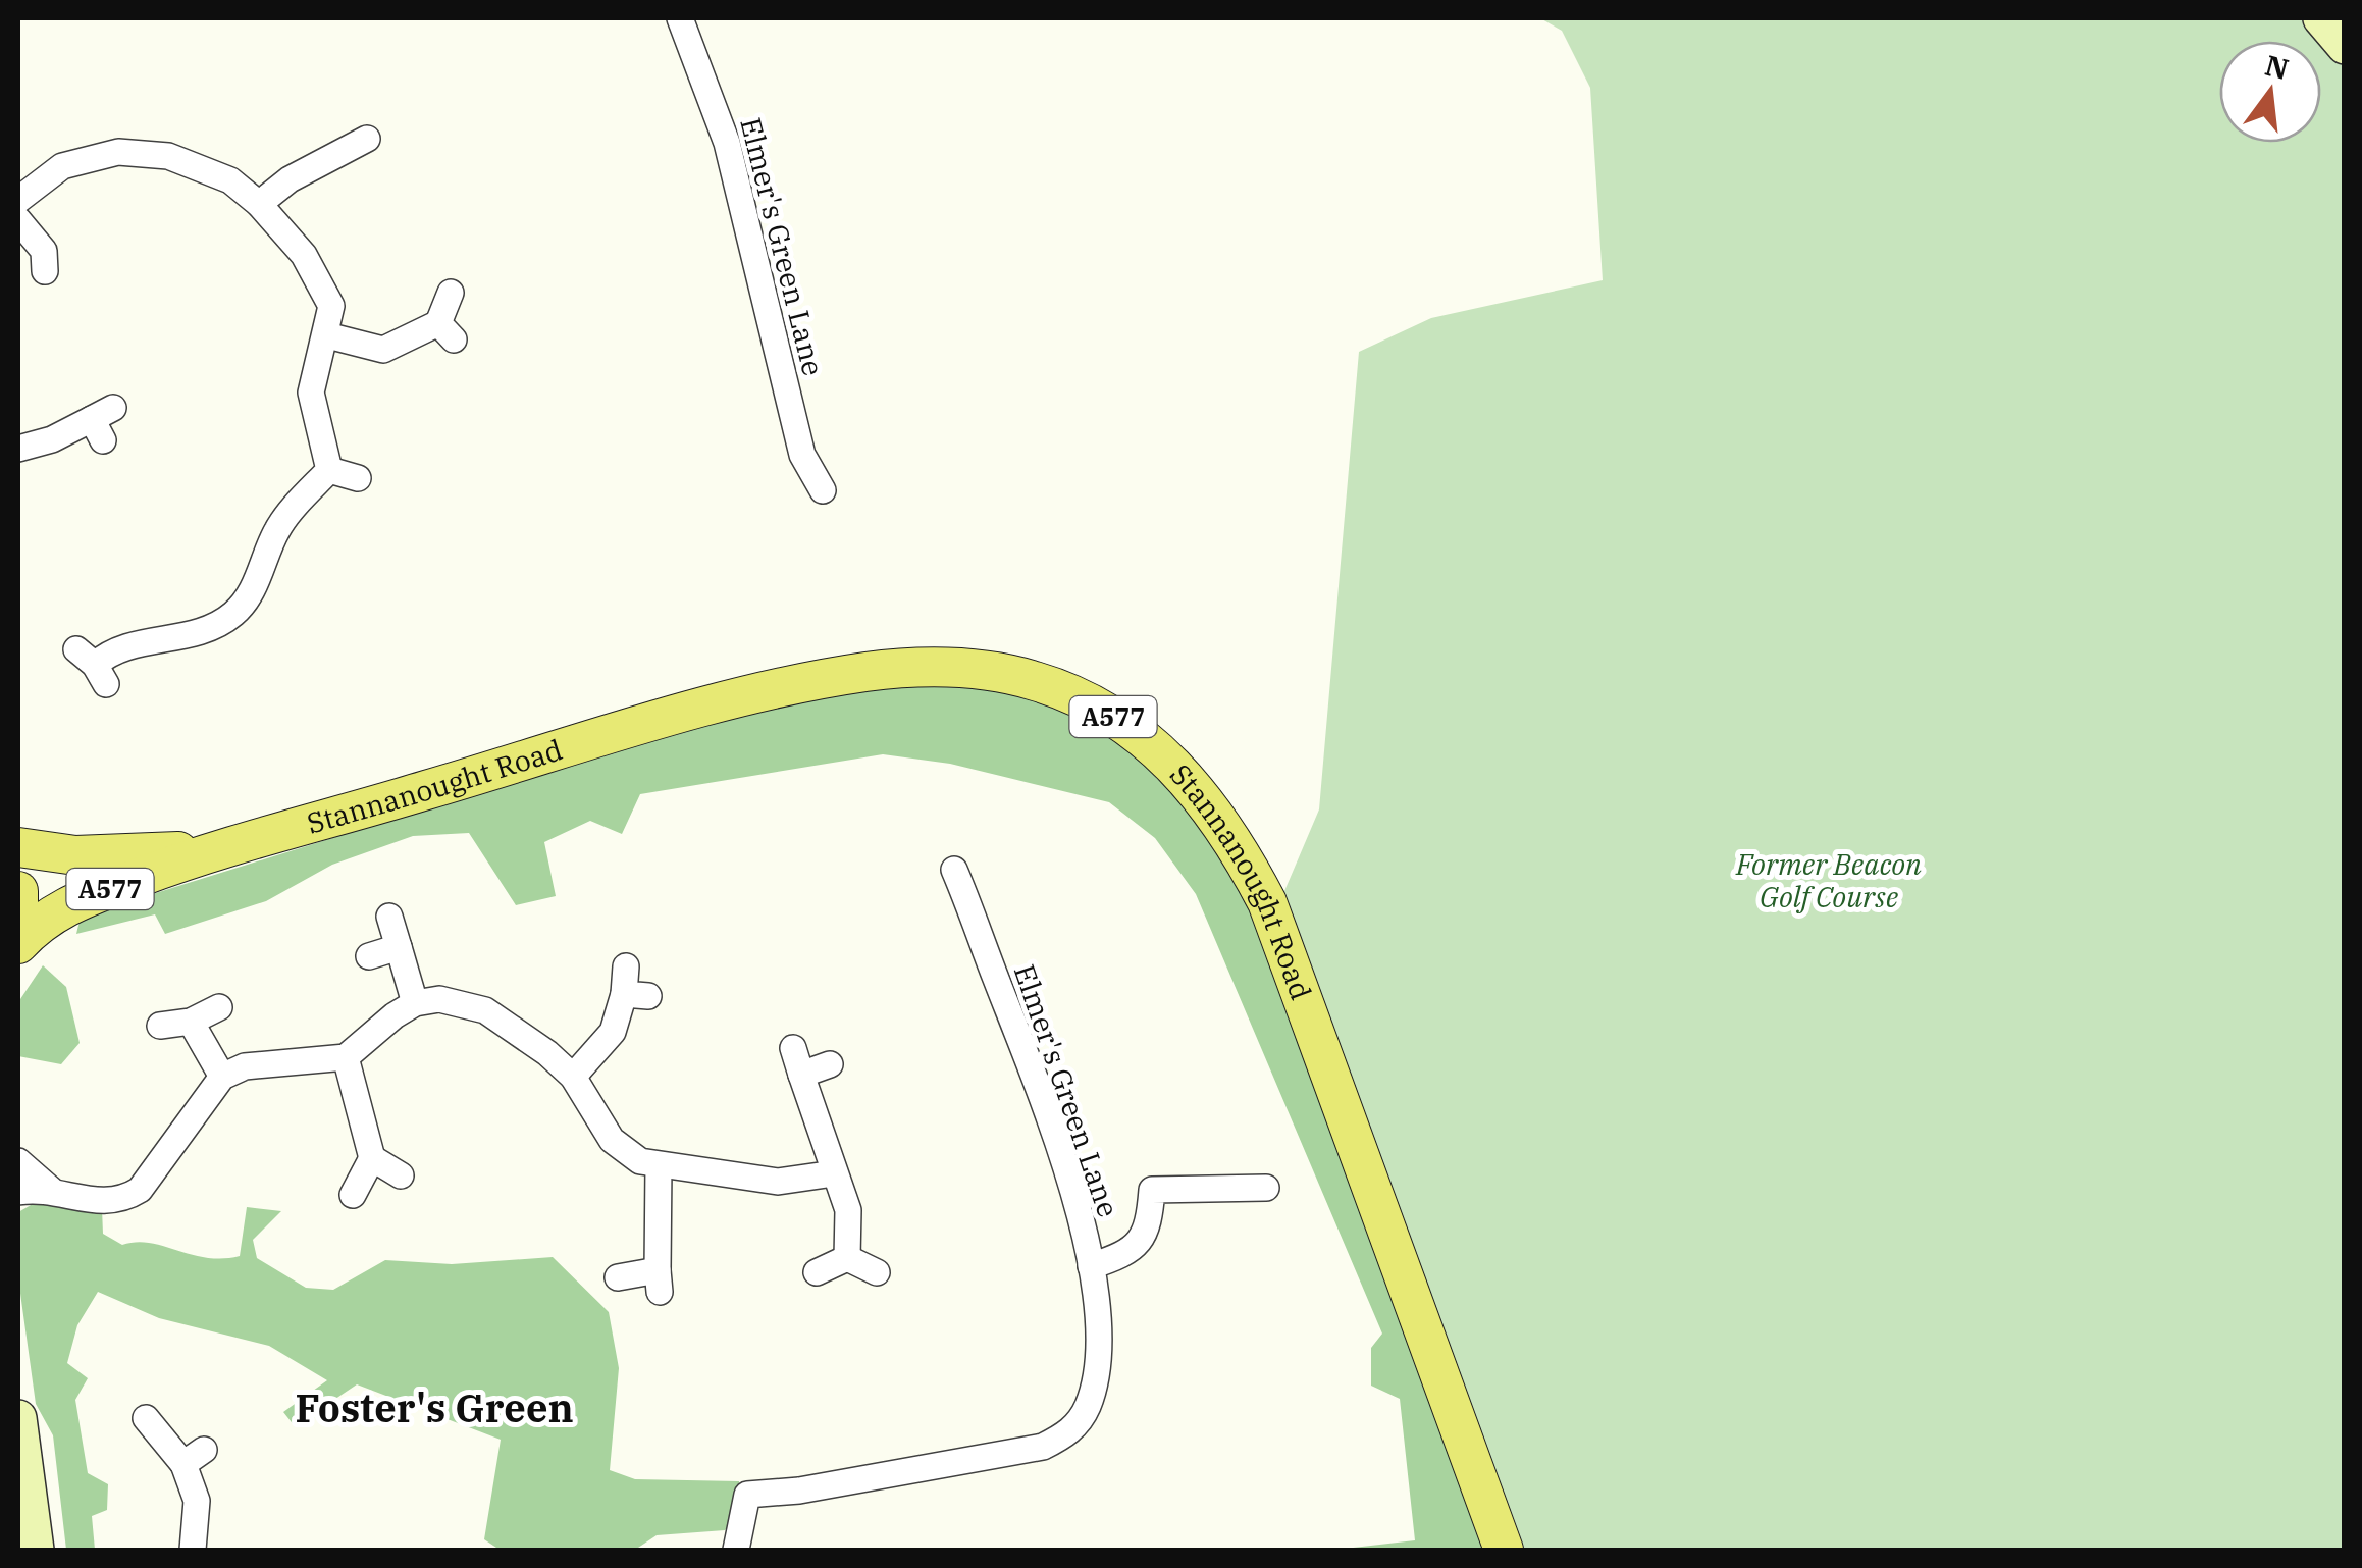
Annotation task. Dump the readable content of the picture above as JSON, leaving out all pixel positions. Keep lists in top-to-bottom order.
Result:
{
  "streets": {
    "main road": ["A577", "Stannanought Road"],
    "street": ["Elmer's Green Lane"]
  },
  "crossings": [
    ["A577", "Stannanought Road"]
  ],
  "districts": ["Foster's Green"],
  "parks": ["Former Beacon Golf Course"],
  "north": "top"
}
